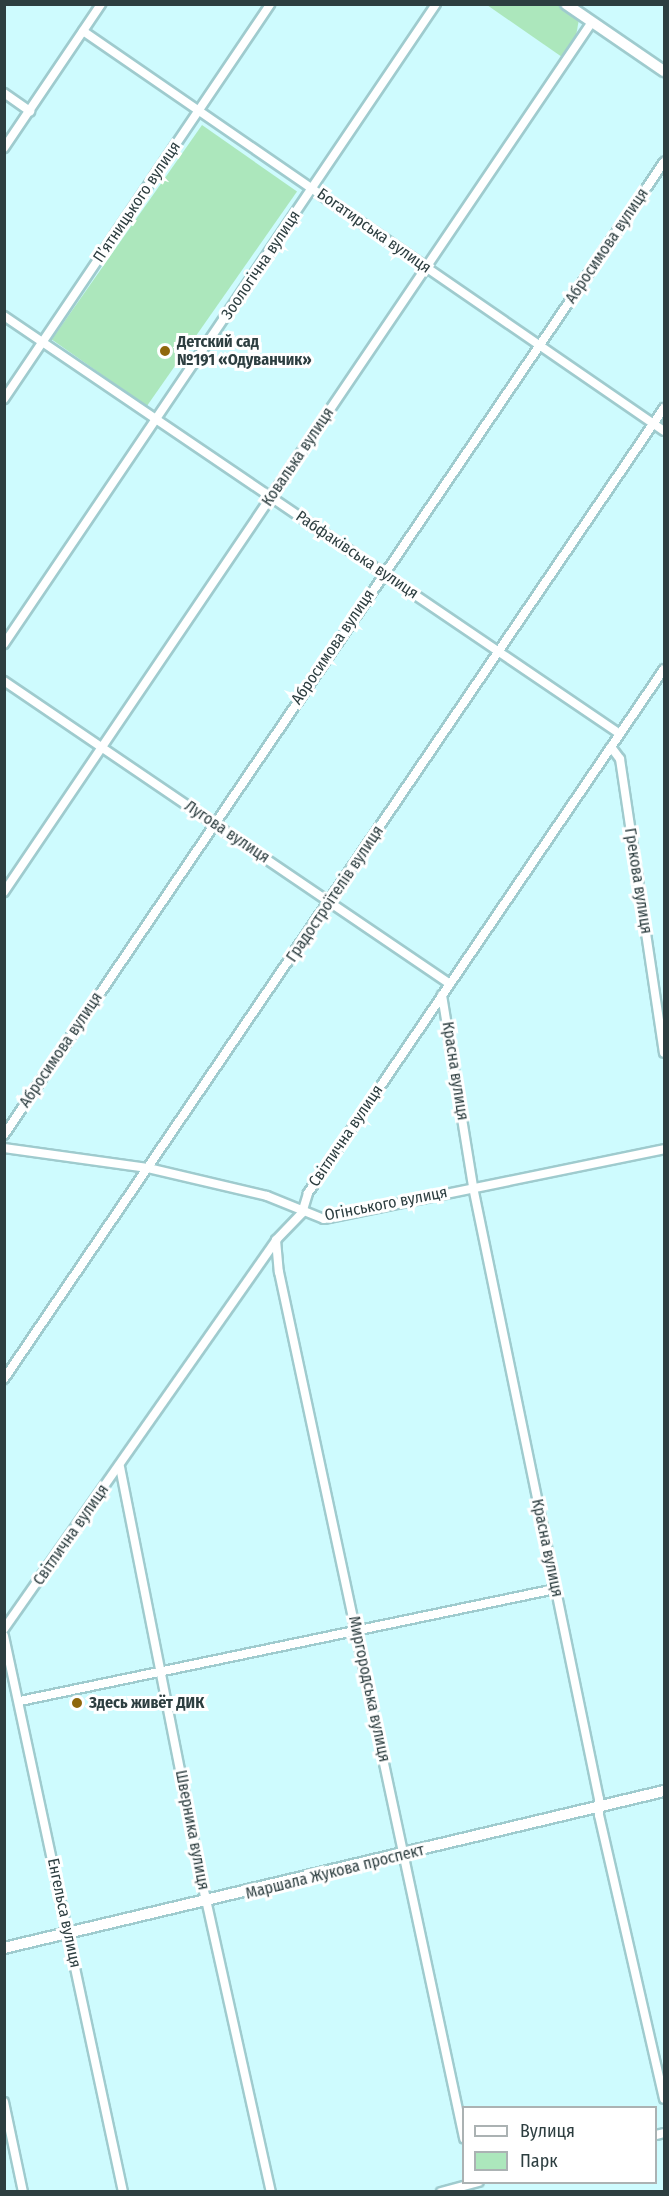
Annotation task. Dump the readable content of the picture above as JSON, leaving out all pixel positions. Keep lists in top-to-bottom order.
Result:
{
  "streets": {
    "street": [
      "П’ятницького вулиця",
      "Богатирська вулиця",
      "Абросимова вулиця",
      "Зоологічна вулиця",
      "Ковалька вулиця",
      "Рабфаківська вулиця",
      "Лугова вулиця",
      "Грекова вулиця",
      "Градостроїтелiв вулиця",
      "Красна вулиця",
      "Світлична вулиця",
      "Огінського вулиця",
      "Миргородська вулиця",
      "Шверника вулиця",
      "Маршала Жукова проспект",
      "Енгельса вулиця"
    ]
  },
  "crossings": [
    ["П’ятницького вулиця", "Богатирська вулиця"],
    ["П’ятницького вулиця", "Рабфаківська вулиця"],
    ["Богатирська вулиця", "Абросимова вулиця"],
    ["Богатирська вулиця", "Зоологічна вулиця"],
    ["Богатирська вулиця", "Ковалька вулиця"],
    ["Богатирська вулиця", "Градостроїтелiв вулиця"],
    ["Абросимова вулиця", "Рабфаківська вулиця"],
    ["Абросимова вулиця", "Лугова вулиця"],
    ["Зоологічна вулиця", "Рабфаківська вулиця"],
    ["Ковалька вулиця", "Рабфаківська вулиця"],
    ["Ковалька вулиця", "Лугова вулиця"],
    ["Рабфаківська вулиця", "Градостроїтелiв вулиця"],
    ["Рабфаківська вулиця", "Світлична вулиця"],
    ["Лугова вулиця", "Градостроїтелiв вулиця"],
    ["Лугова вулиця", "Світлична вулиця"],
    ["Грекова вулиця", "Світлична вулиця"],
    ["Градостроїтелiв вулиця", "Огінського вулиця"],
    ["Красна вулиця", "Світлична вулиця"],
    ["Красна вулиця", "Огінського вулиця"],
    ["Красна вулиця", "Маршала Жукова проспект"],
    ["Світлична вулиця", "Огінського вулиця"],
    ["Світлична вулиця", "Миргородська вулиця"],
    ["Світлична вулиця", "Шверника вулиця"],
    ["Миргородська вулиця", "Маршала Жукова проспект"],
    ["Шверника вулиця", "Маршала Жукова проспект"],
    ["Маршала Жукова проспект", "Енгельса вулиця"]
  ],
  "places": ["Детский сад №191 «Одуванчик»", "Здесь живёт ДИК"],
  "legend": ["Вулиця", "Парк"]
}
